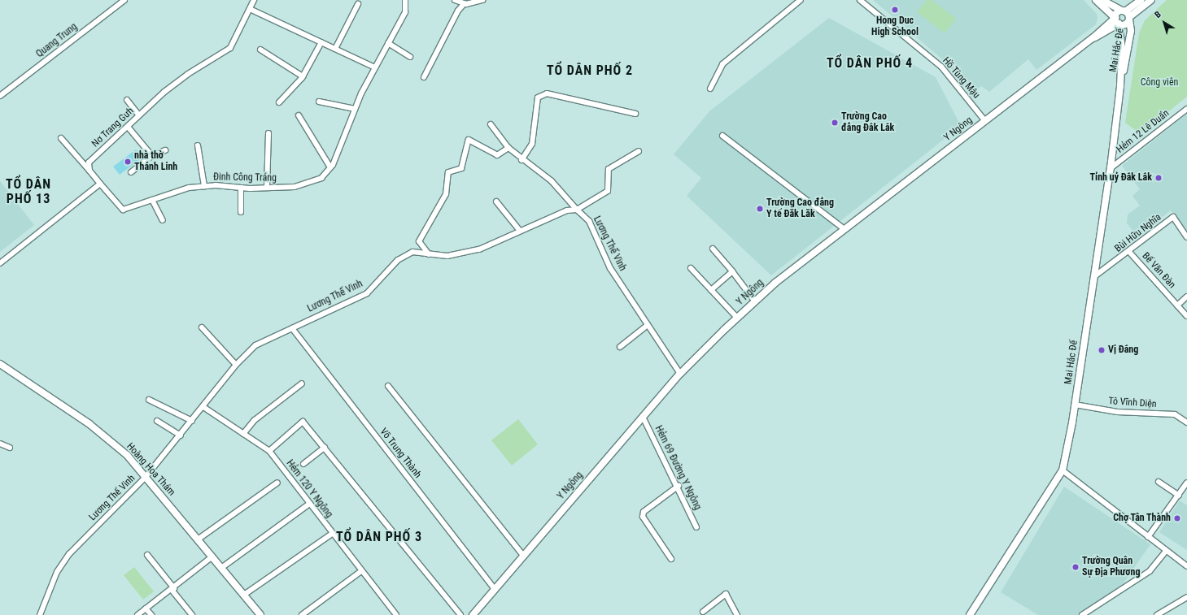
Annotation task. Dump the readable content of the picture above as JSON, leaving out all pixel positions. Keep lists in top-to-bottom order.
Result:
{
  "streets": {
    "street": [
      "Quang Trung",
      "Mai Hắc Đế",
      "Hồ Tùng Mậu",
      "Nơ Trang Gưh",
      "Y Ngông",
      "Hẻm 12 Lê Duẩn",
      "Đinh Công Tráng",
      "Bùi Hữu Nghĩa",
      "Lương Thế Vinh",
      "Bế Văn Đàn",
      "Tô Vĩnh Diện",
      "Võ Trung Thành",
      "Hẻm 69 Đường Y Ngông",
      "Hoàng Hoa Thám",
      "Hẻm 120 Y Ngông"
    ]
  },
  "crossings": [
    ["Mai Hắc Đế", "Y Ngông"],
    ["Mai Hắc Đế", "Hẻm 12 Lê Duẩn"],
    ["Mai Hắc Đế", "Bùi Hữu Nghĩa"],
    ["Mai Hắc Đế", "Tô Vĩnh Diện"],
    ["Hồ Tùng Mậu", "Y Ngông"],
    ["Y Ngông", "Lương Thế Vinh"],
    ["Y Ngông", "Võ Trung Thành"],
    ["Y Ngông", "Hẻm 69 Đường Y Ngông"],
    ["Bùi Hữu Nghĩa", "Bế Văn Đàn"],
    ["Lương Thế Vinh", "Võ Trung Thành"],
    ["Lương Thế Vinh", "Hoàng Hoa Thám"],
    ["Lương Thế Vinh", "Hẻm 120 Y Ngông"]
  ],
  "districts": [
    "TỔ DÂN PHỐ 4",
    "TỔ DÂN PHỐ 2",
    "TỔ DÂN PHỐ 13",
    "TỔ DÂN PHỐ 3"
  ],
  "parks": ["Công viên"],
  "places": [
    "Hong Duc High School",
    "Trường Cao đẳng Đắk Lắk",
    "nhà thờ Thánh Linh",
    "Tỉnh uỷ Đắk Lắk",
    "Trường Cao đẳng Y tế Đăk Lăk",
    "Vị Đắng",
    "Chợ Tân Thành",
    "Trường Quân Sự Địa Phương"
  ],
  "north": "top left"
}
